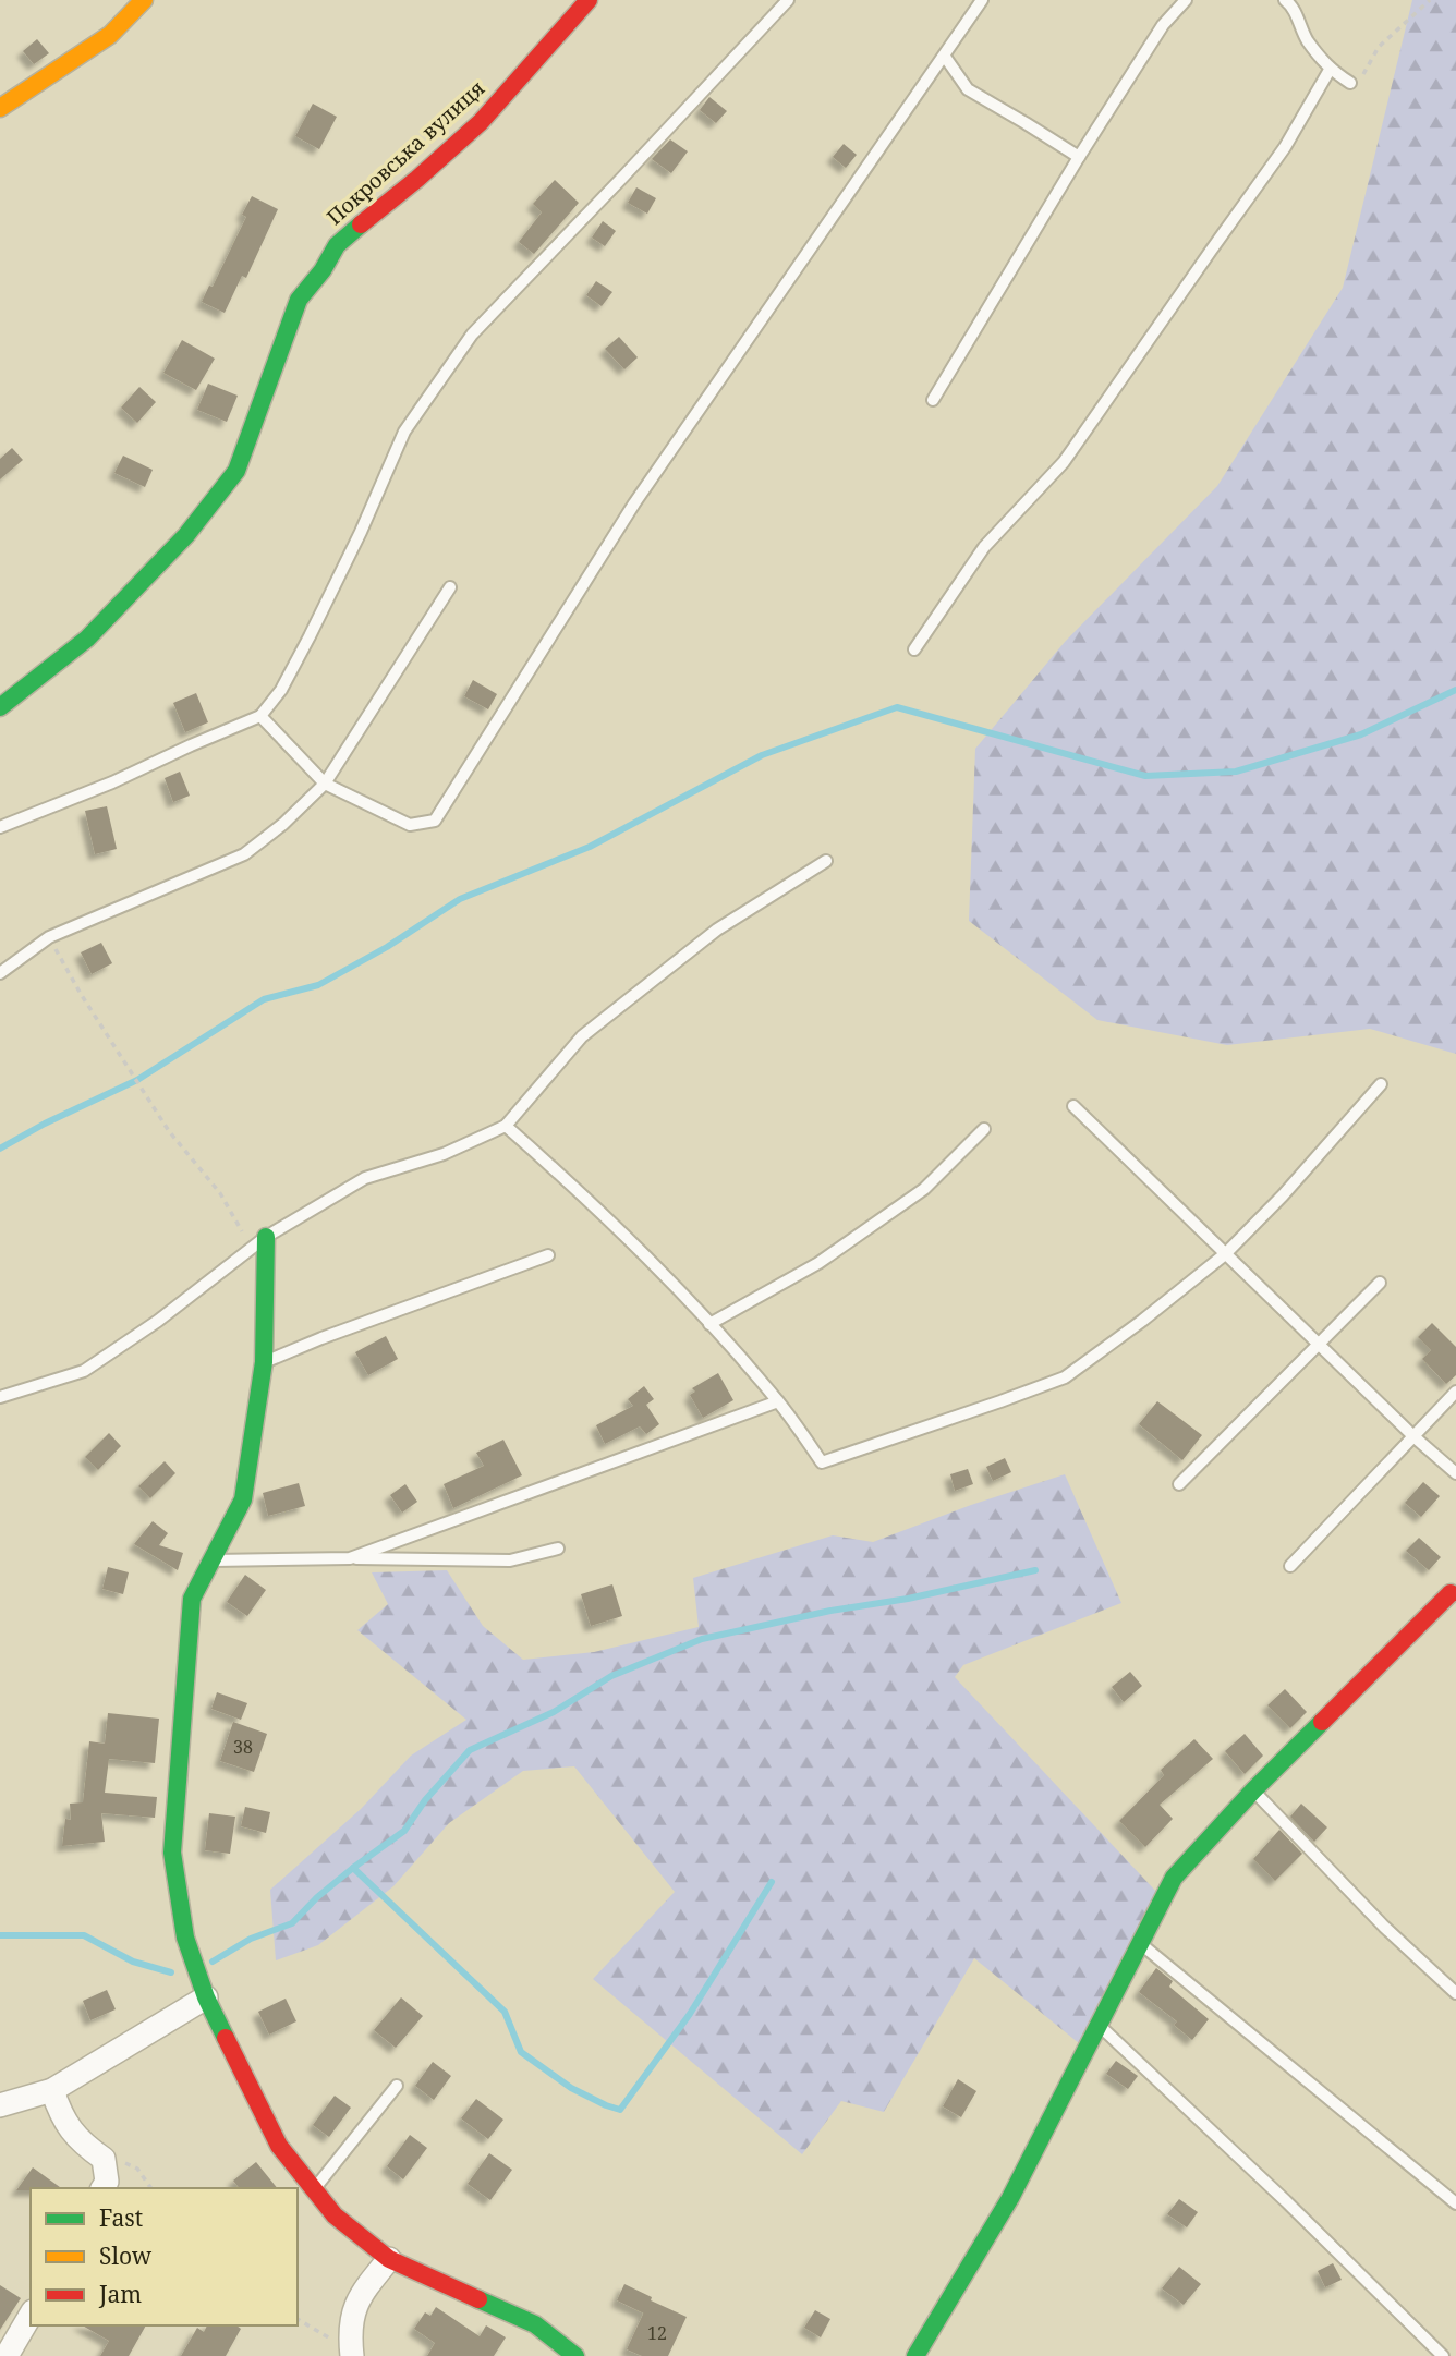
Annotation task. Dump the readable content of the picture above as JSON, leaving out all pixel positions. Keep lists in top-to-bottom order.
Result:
{
  "streets": {
    "street": ["Покровська вулиця"]
  },
  "house_numbers": ["38", "12"],
  "legend": ["Fast", "Slow", "Jam"]
}
